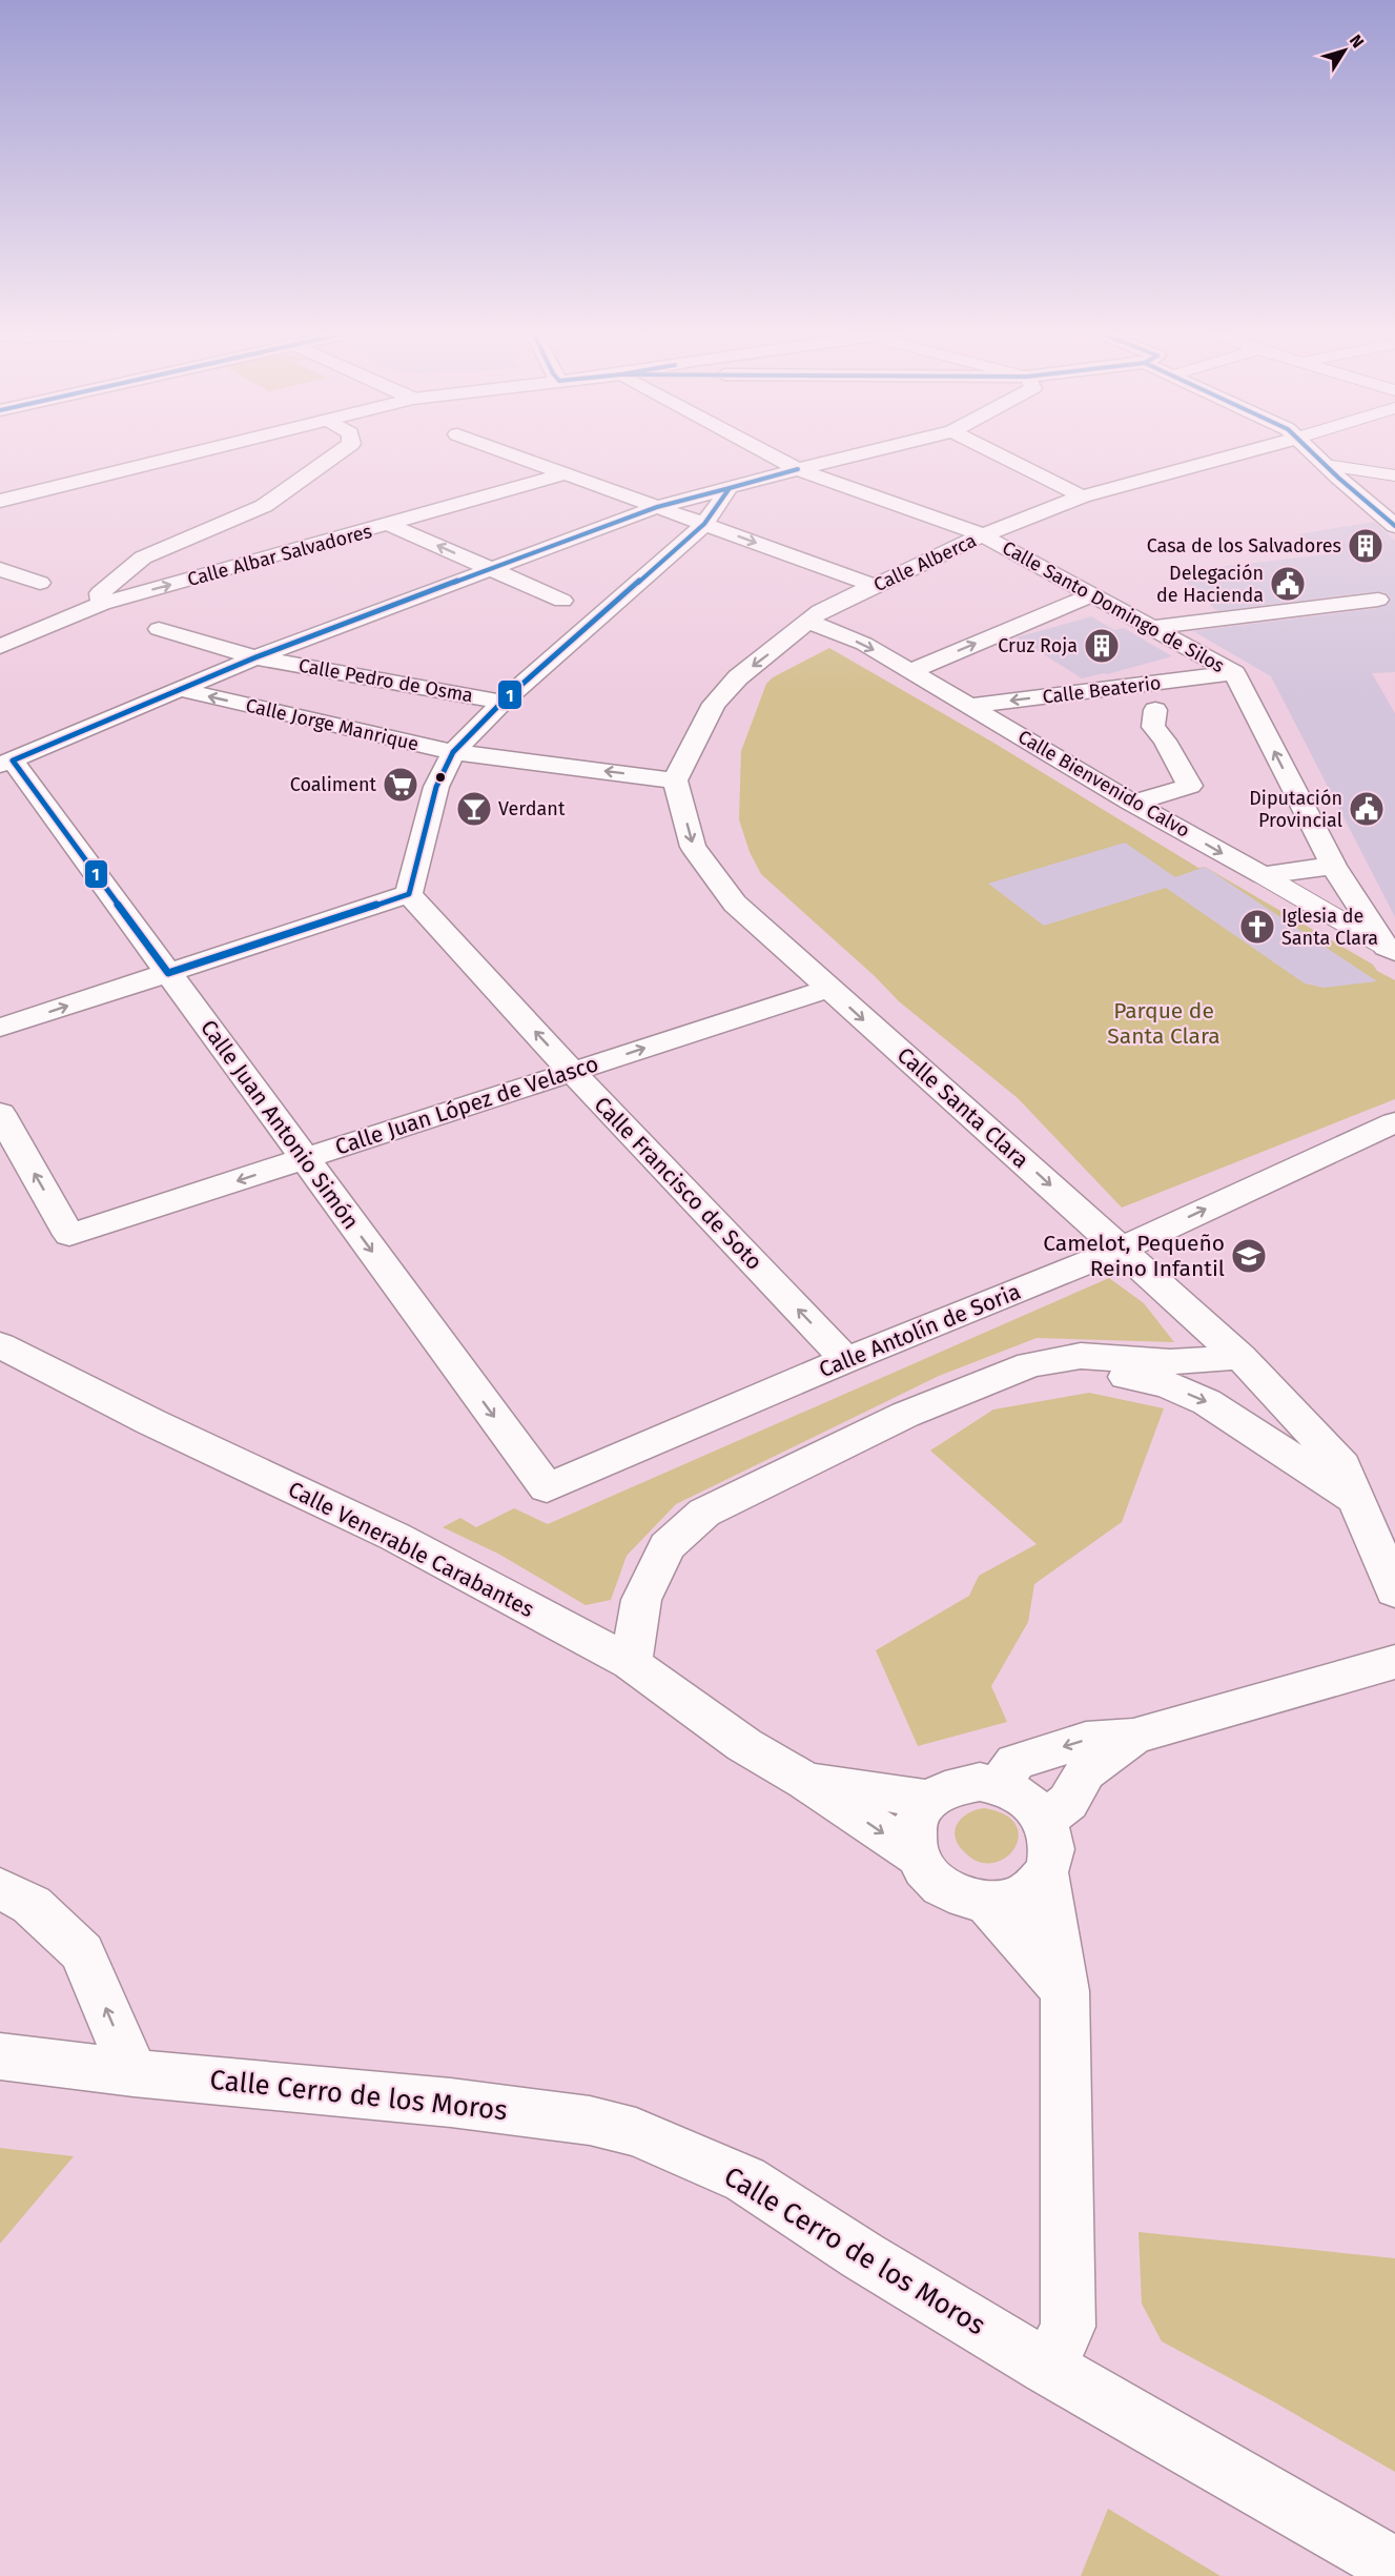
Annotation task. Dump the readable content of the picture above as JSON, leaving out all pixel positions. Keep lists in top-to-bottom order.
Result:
{
  "streets": {
    "street": [
      "Calle Albar Salvadores",
      "Calle Alberca",
      "Calle Santo Domingo de Silos",
      "Calle Pedro de Osma",
      "Calle Beaterio",
      "Calle Jorge Manrique",
      "Calle Bienvenido Calvo",
      "Calle Juan López de Velasco",
      "Calle Santa Clara",
      "Calle Juan Antonio Simón",
      "Calle Francisco de Soto",
      "Calle Antolín de Soria",
      "Calle Venerable Carabantes",
      "Calle Cerro de los Moros"
    ]
  },
  "crossings": [
    ["Calle Alberca", "Calle Santo Domingo de Silos"],
    ["Calle Alberca", "Calle Bienvenido Calvo"],
    ["Calle Santo Domingo de Silos", "Calle Beaterio"],
    ["Calle Santo Domingo de Silos", "Calle Bienvenido Calvo"],
    ["Calle Beaterio", "Calle Bienvenido Calvo"],
    ["Calle Jorge Manrique", "Calle Santa Clara"],
    ["Calle Juan López de Velasco", "Calle Santa Clara"],
    ["Calle Juan López de Velasco", "Calle Juan Antonio Simón"],
    ["Calle Juan López de Velasco", "Calle Francisco de Soto"],
    ["Calle Santa Clara", "Calle Antolín de Soria"],
    ["Calle Juan Antonio Simón", "Calle Antolín de Soria"],
    ["Calle Francisco de Soto", "Calle Antolín de Soria"]
  ],
  "one_way": ["Calle Santa Clara", "Calle Juan Antonio Simón", "Calle Francisco de Soto"],
  "parks": ["Parque de Santa Clara"],
  "places": {
    "building": ["Casa de los Salvadores", "Cruz Roja"],
    "public building": ["Delegación de Hacienda", "Diputación Provincial"],
    "supermarket": ["Coaliment"],
    "bar": ["Verdant"],
    "church": ["Iglesia de Santa Clara"],
    "school or university": ["Camelot, Pequeño Reino Infantil"]
  },
  "lines": ["transit line 1"],
  "north": "top right"
}
